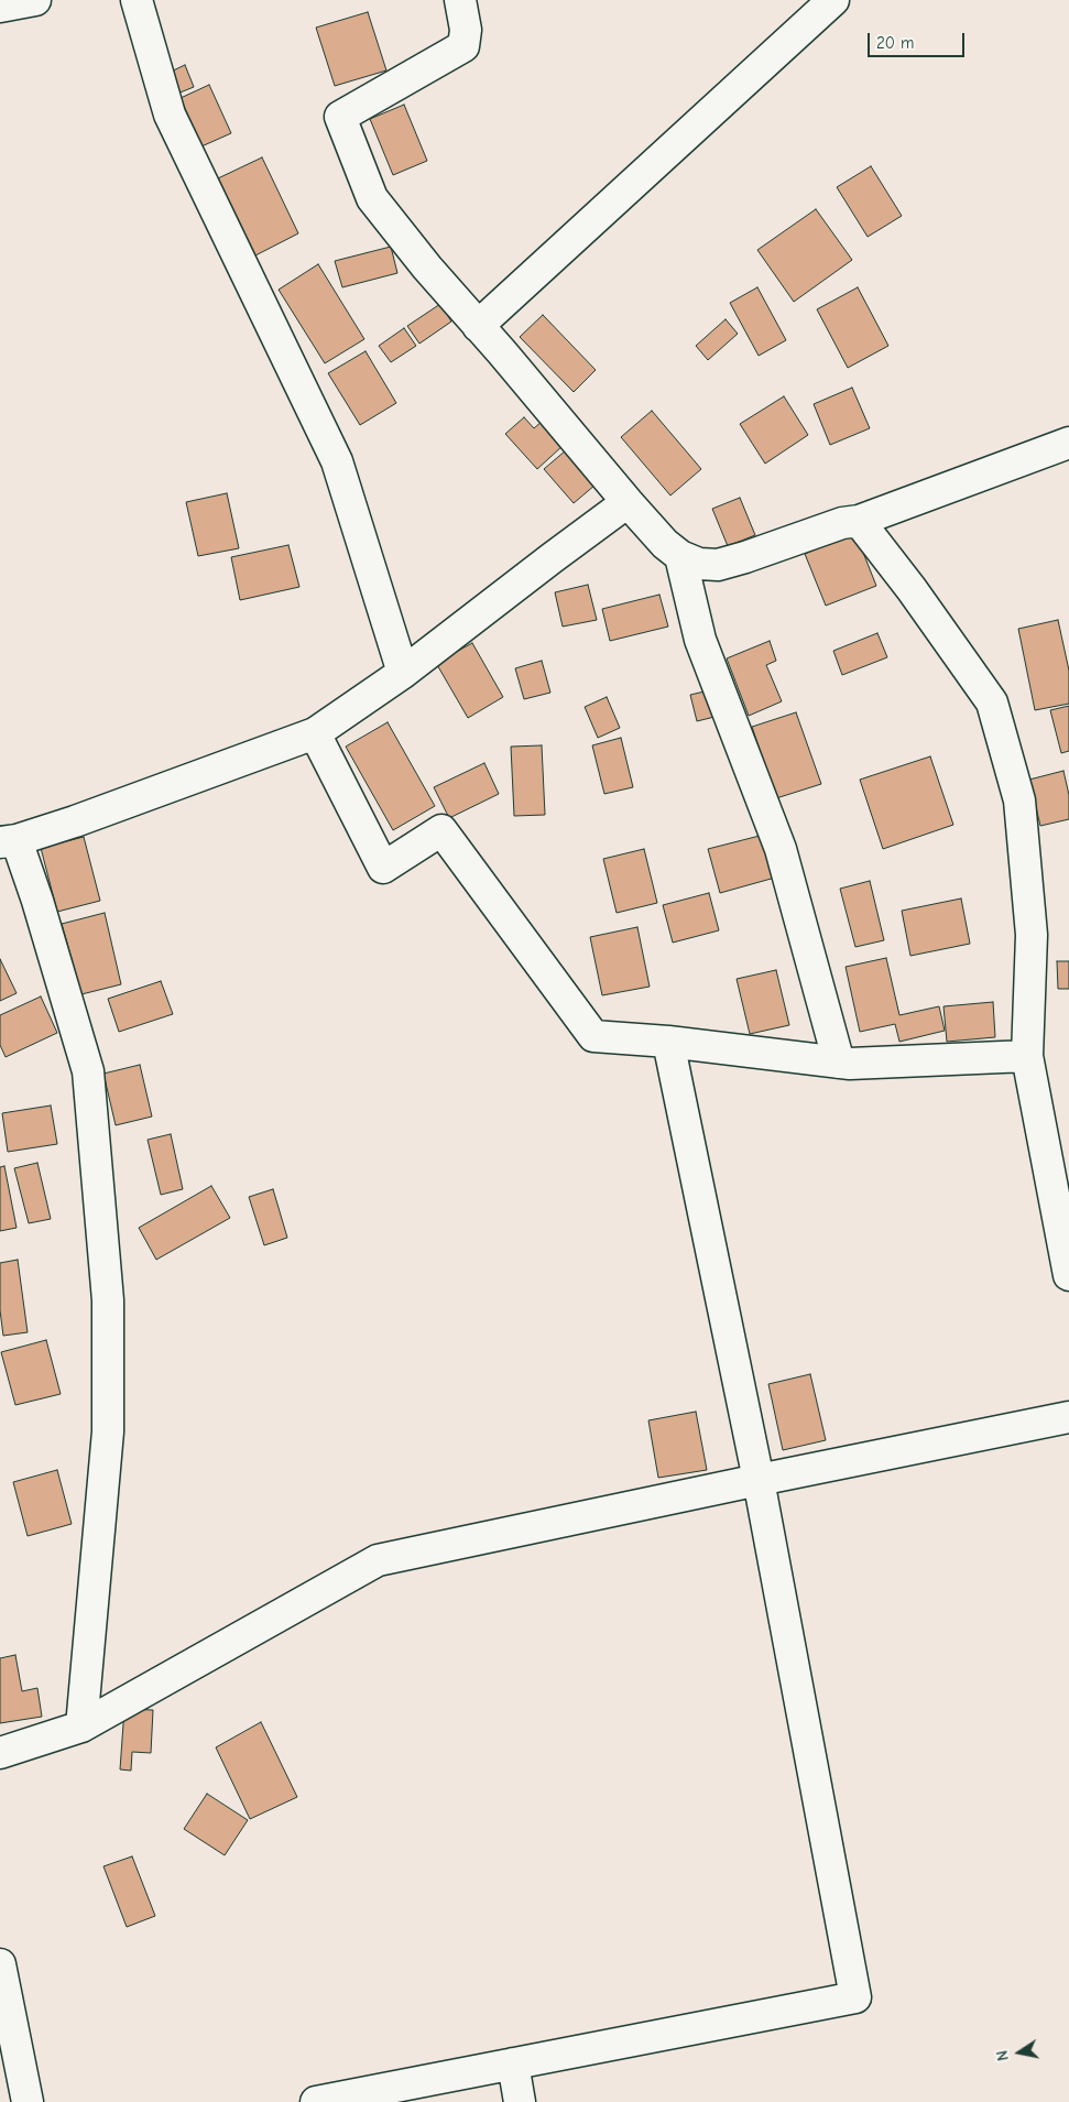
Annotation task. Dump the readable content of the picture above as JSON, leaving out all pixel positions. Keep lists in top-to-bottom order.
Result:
{
  "scale_bar": "20 m",
  "north": "left"
}
